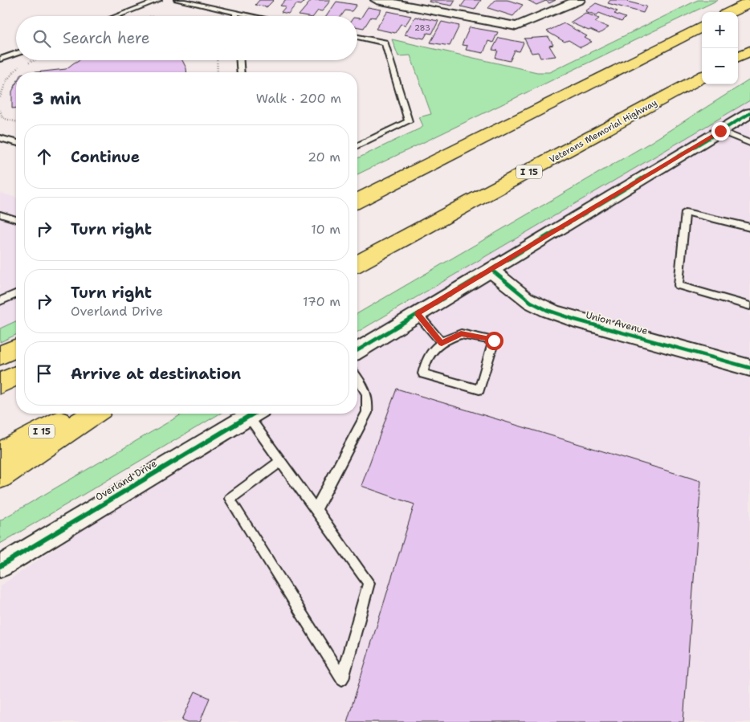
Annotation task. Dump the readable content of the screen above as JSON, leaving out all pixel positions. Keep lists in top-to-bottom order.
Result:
{
  "streets": {
    "highway": ["Veterans Memorial Highway", "I 15"],
    "street": ["Union Avenue", "Overland Drive"]
  },
  "house_numbers": ["283"],
  "page": {
    "map_buttons": ["+", "−"],
    "search": "Search here",
    "heading": ["3 min", "Walk · 200 m"],
    "list": [
      ["Continue", "20 m"],
      ["Turn right", "10 m"],
      ["Turn right", "Overland Drive", "170 m"],
      "Arrive at destination"
    ]
  }
}
